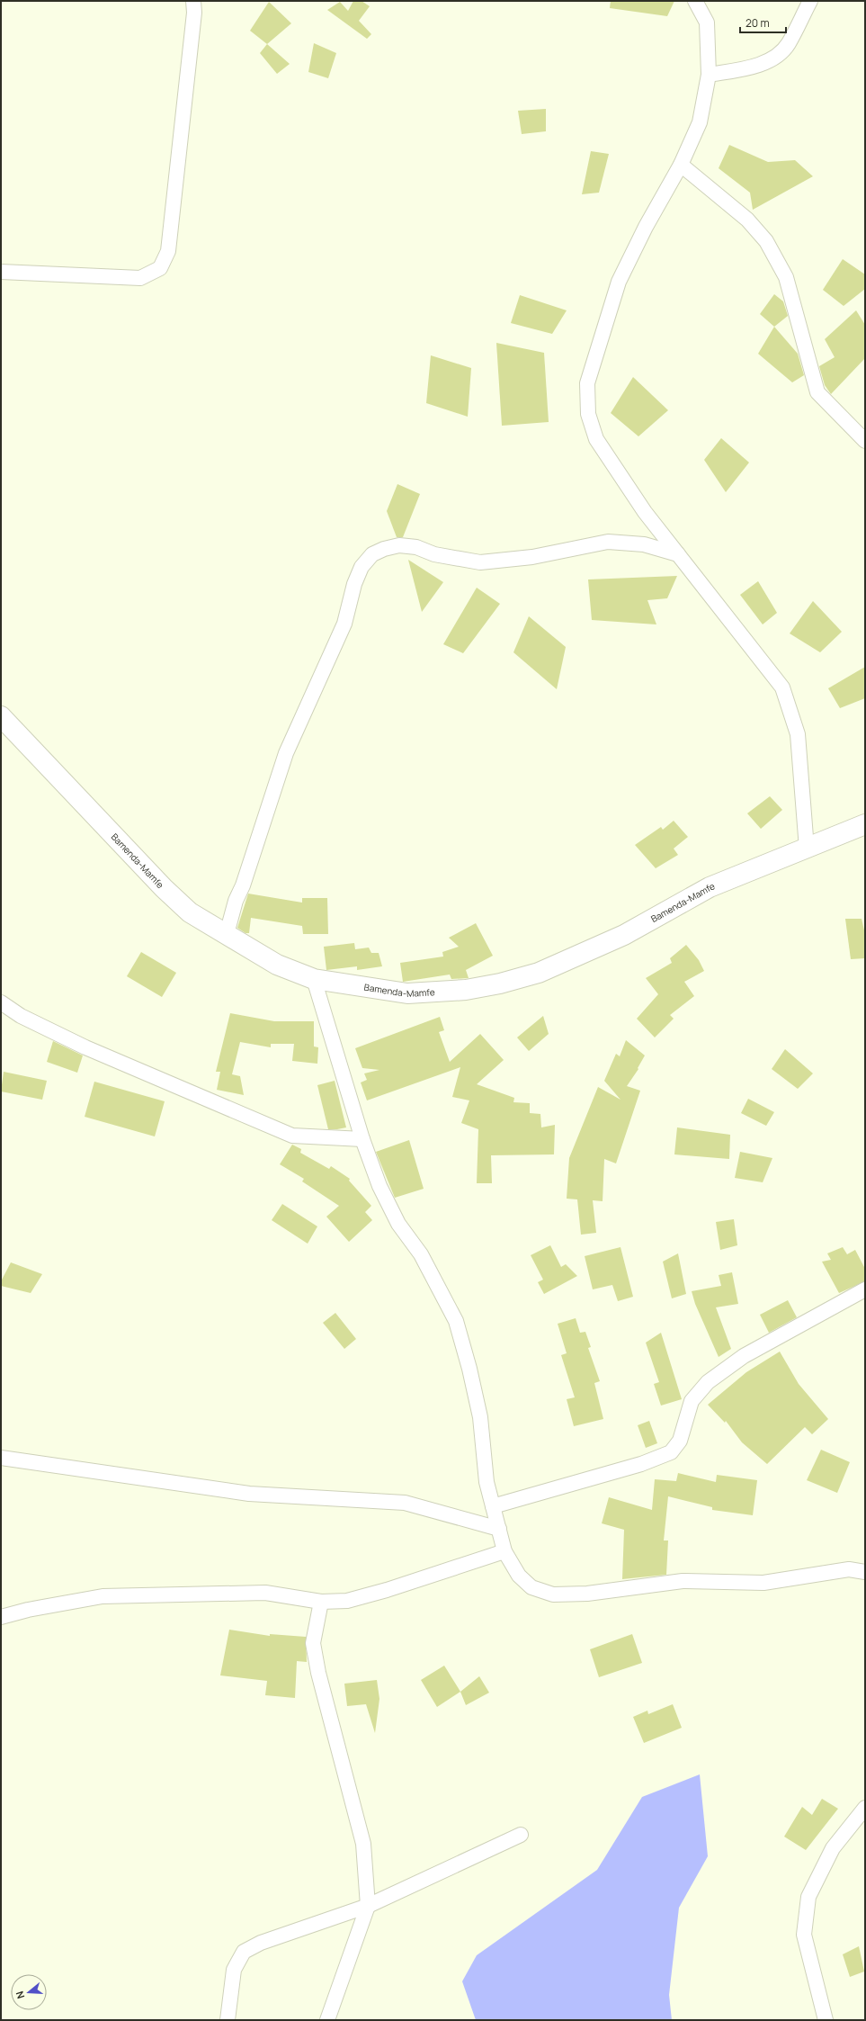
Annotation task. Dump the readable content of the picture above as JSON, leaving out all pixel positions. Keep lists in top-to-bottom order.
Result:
{
  "streets": {
    "highway": ["Bamenda-Mamfe"]
  },
  "scale_bar": "20 m",
  "north": "left"
}
